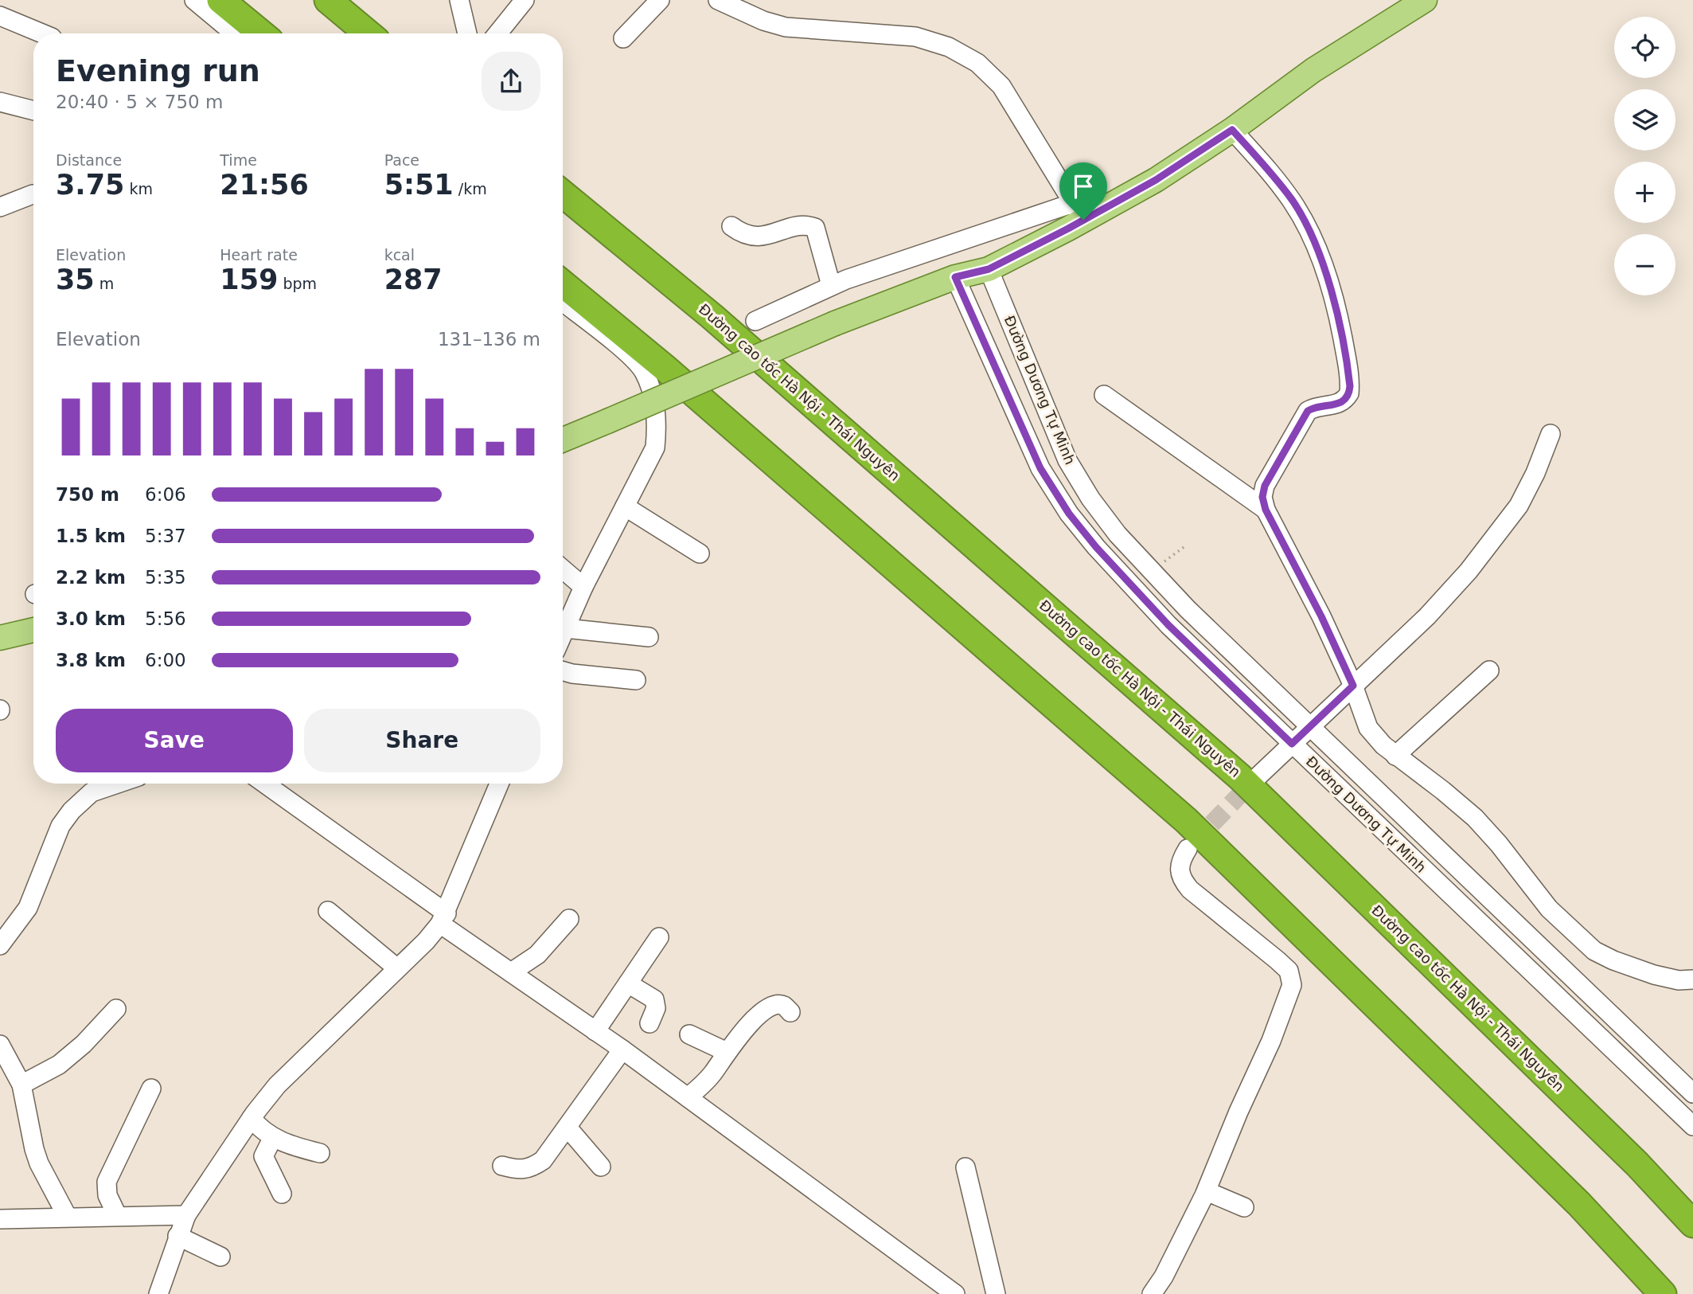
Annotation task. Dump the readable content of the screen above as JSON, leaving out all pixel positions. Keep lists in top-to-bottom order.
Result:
{
  "streets": {
    "highway": ["Đường cao tốc Hà Nội - Thái Nguyên"],
    "street": ["Đường Dương Tự Minh"]
  },
  "page": {
    "map_buttons": ["+", "−"],
    "heading": ["Evening run", "20:40 · 5 × 750 m"],
    "stats": [
      ["Distance", "3.75 km"],
      ["Time", "21:56"],
      ["Pace", "5:51 /km"],
      ["Elevation", "35 m"],
      ["Heart rate", "159 bpm"],
      ["kcal", "287"]
    ],
    "chart": ["Elevation", "131–136 m"],
    "list": [
      {
        "name": "750 m",
        "note": "6:06"
      },
      {
        "name": "1.5 km",
        "note": "5:37"
      },
      {
        "name": "2.2 km",
        "note": "5:35"
      },
      {
        "name": "3.0 km",
        "note": "5:56"
      },
      {
        "name": "3.8 km",
        "note": "6:00"
      }
    ],
    "buttons": ["Save", "Share"]
  }
}
